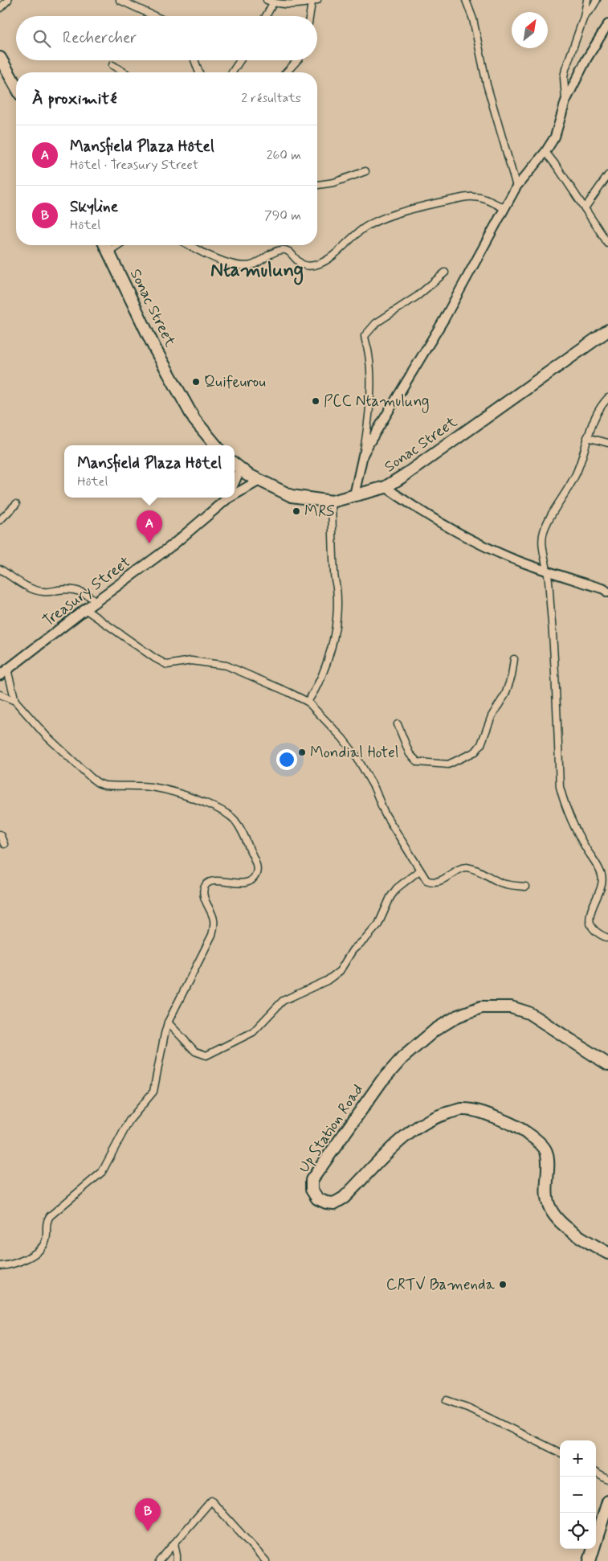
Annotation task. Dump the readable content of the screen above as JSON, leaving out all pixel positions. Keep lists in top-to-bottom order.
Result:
{
  "streets": {
    "highway": ["Sonac Street", "Up Station Road"],
    "main road": ["Treasury Street"]
  },
  "crossings": [
    ["Sonac Street", "Treasury Street"]
  ],
  "districts": ["Ntamulung"],
  "places": [
    "Quifeurou",
    "PCC Ntamulung",
    "MRS",
    "Mondial Hotel",
    "CRTV Bamenda"
  ],
  "north": "top right",
  "page": {
    "search": "Rechercher",
    "heading": ["À proximité", "2 résultats"],
    "list": [
      {
        "mark": "A",
        "name": "Mansfield Plaza Hôtel",
        "note": "Hôtel · Treasury Street",
        "value": "260 m"
      },
      {
        "mark": "B",
        "name": "Skyline",
        "note": "Hôtel",
        "value": "790 m"
      }
    ],
    "popup": ["Mansfield Plaza Hôtel", "Hôtel"],
    "pins": ["A", "B"],
    "map_buttons": ["+", "−"]
  }
}
